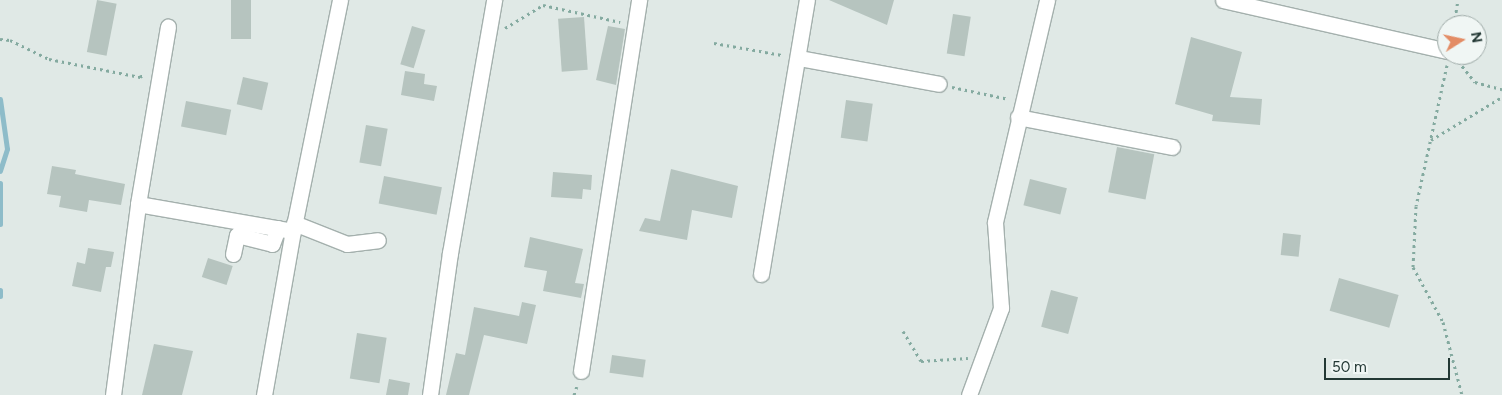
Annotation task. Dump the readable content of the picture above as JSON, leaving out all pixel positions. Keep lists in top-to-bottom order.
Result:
{
  "scale_bar": "50 m",
  "north": "right"
}
